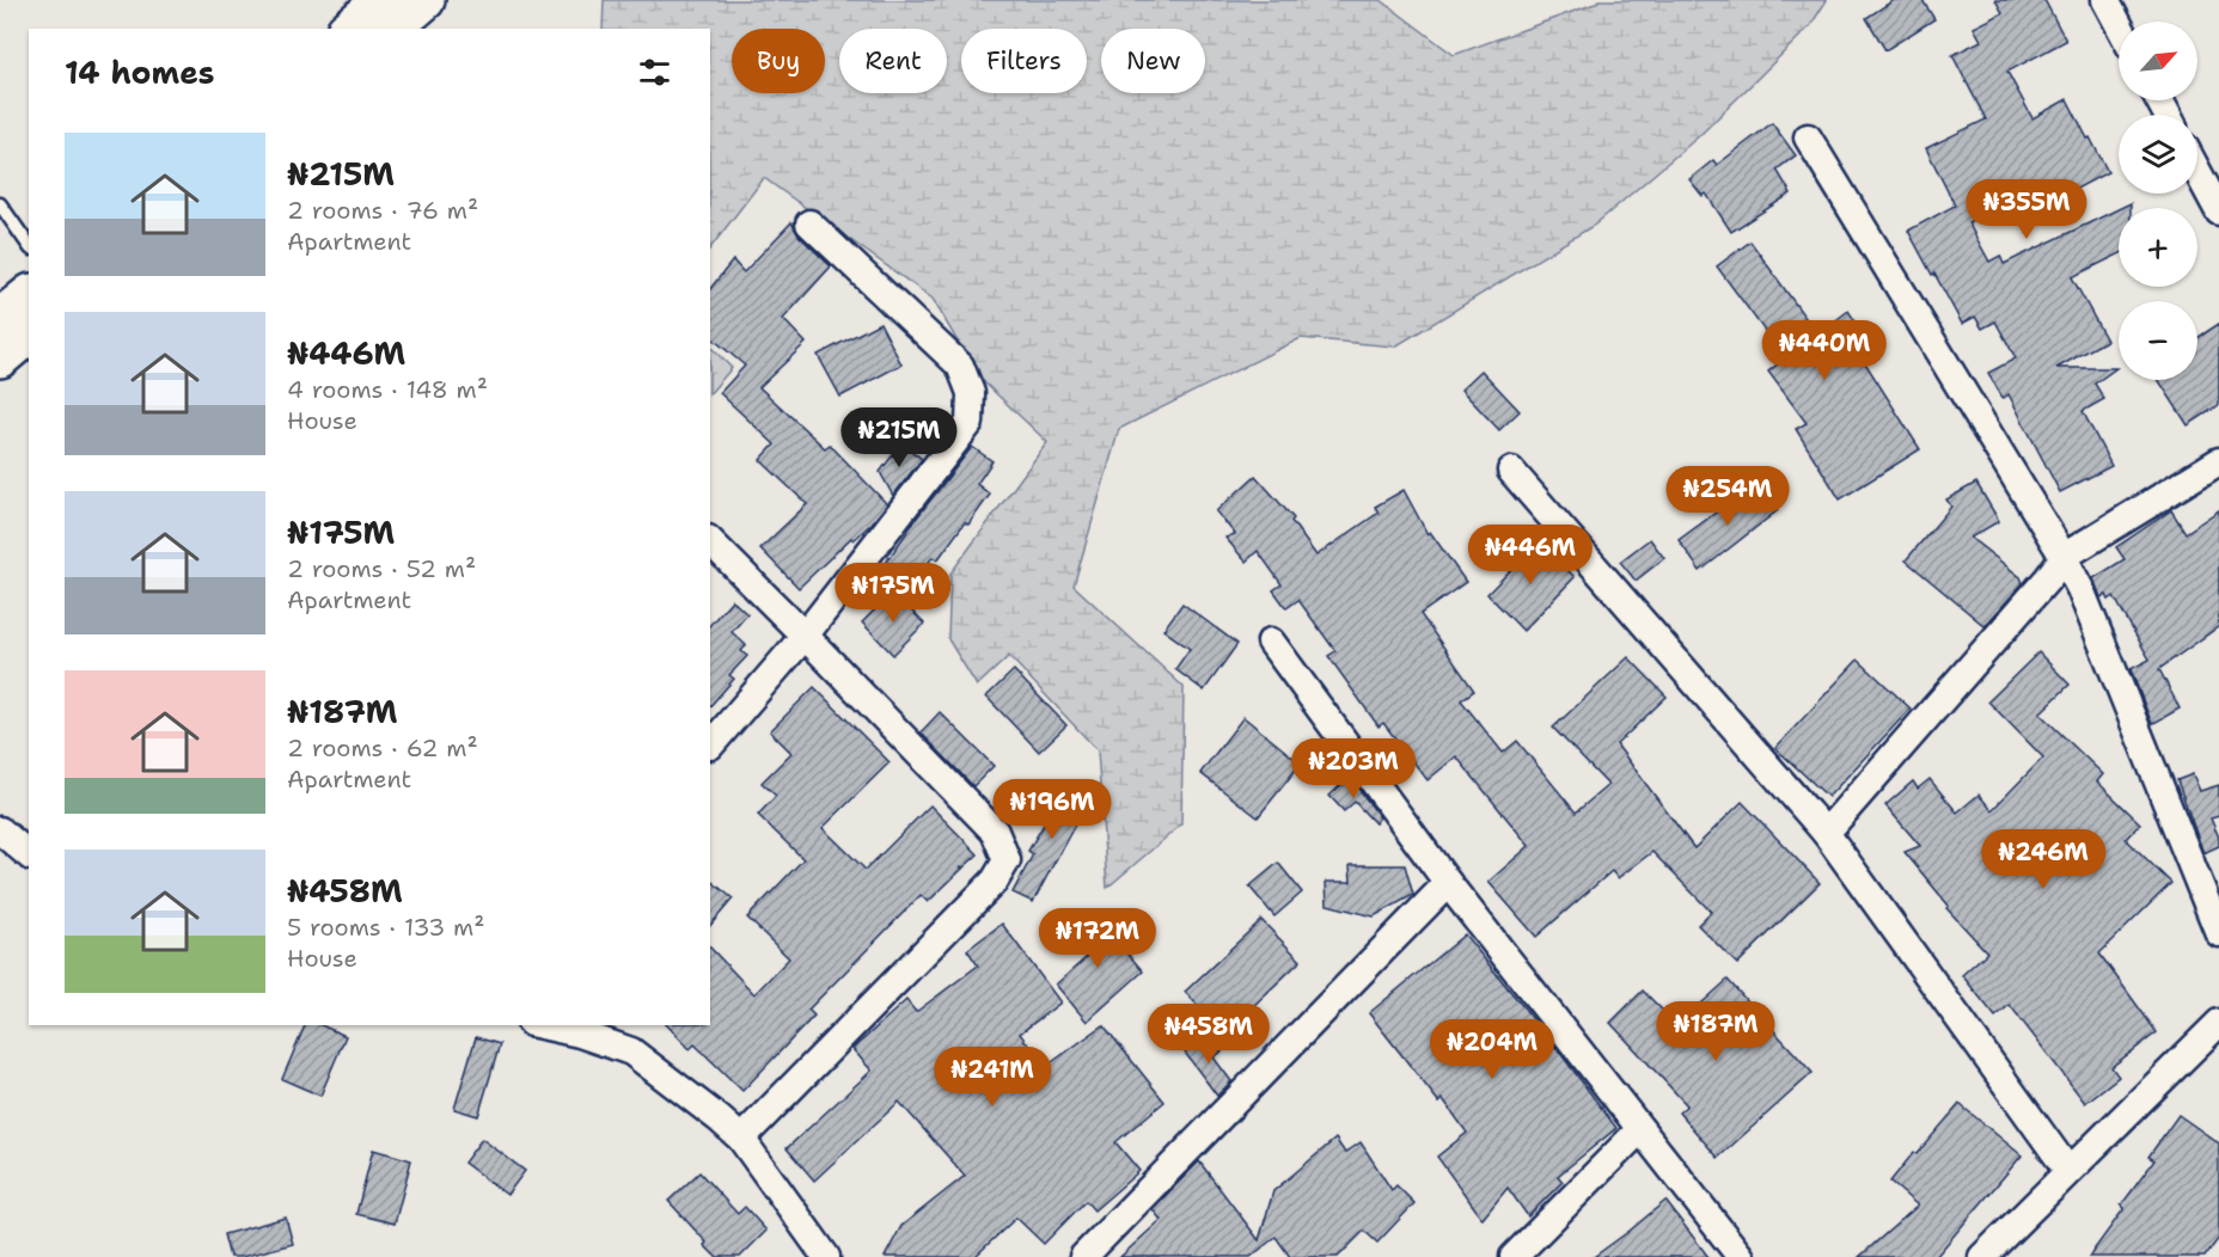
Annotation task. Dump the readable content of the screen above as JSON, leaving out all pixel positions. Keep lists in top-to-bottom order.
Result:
{
  "north": "top right",
  "page": {
    "map_buttons": ["+", "−"],
    "chip": [
      "Buy",
      "Rent",
      "Filters",
      "New"
    ],
    "heading": "14 homes",
    "list": [
      {
        "name": "₦215M",
        "note": "2 rooms · 76 m² · Apartment"
      },
      {
        "name": "₦446M",
        "note": "4 rooms · 148 m² · House"
      },
      {
        "name": "₦175M",
        "note": "2 rooms · 52 m² · Apartment"
      },
      {
        "name": "₦187M",
        "note": "2 rooms · 62 m² · Apartment"
      },
      {
        "name": "₦458M",
        "note": "5 rooms · 133 m² · House"
      }
    ],
    "price": [
      "₦355M",
      "₦440M",
      "₦215M",
      "₦254M",
      "₦446M",
      "₦175M",
      "₦203M",
      "₦196M",
      "₦246M",
      "₦172M",
      "₦187M",
      "₦458M",
      "₦204M",
      "₦241M"
    ]
  }
}
